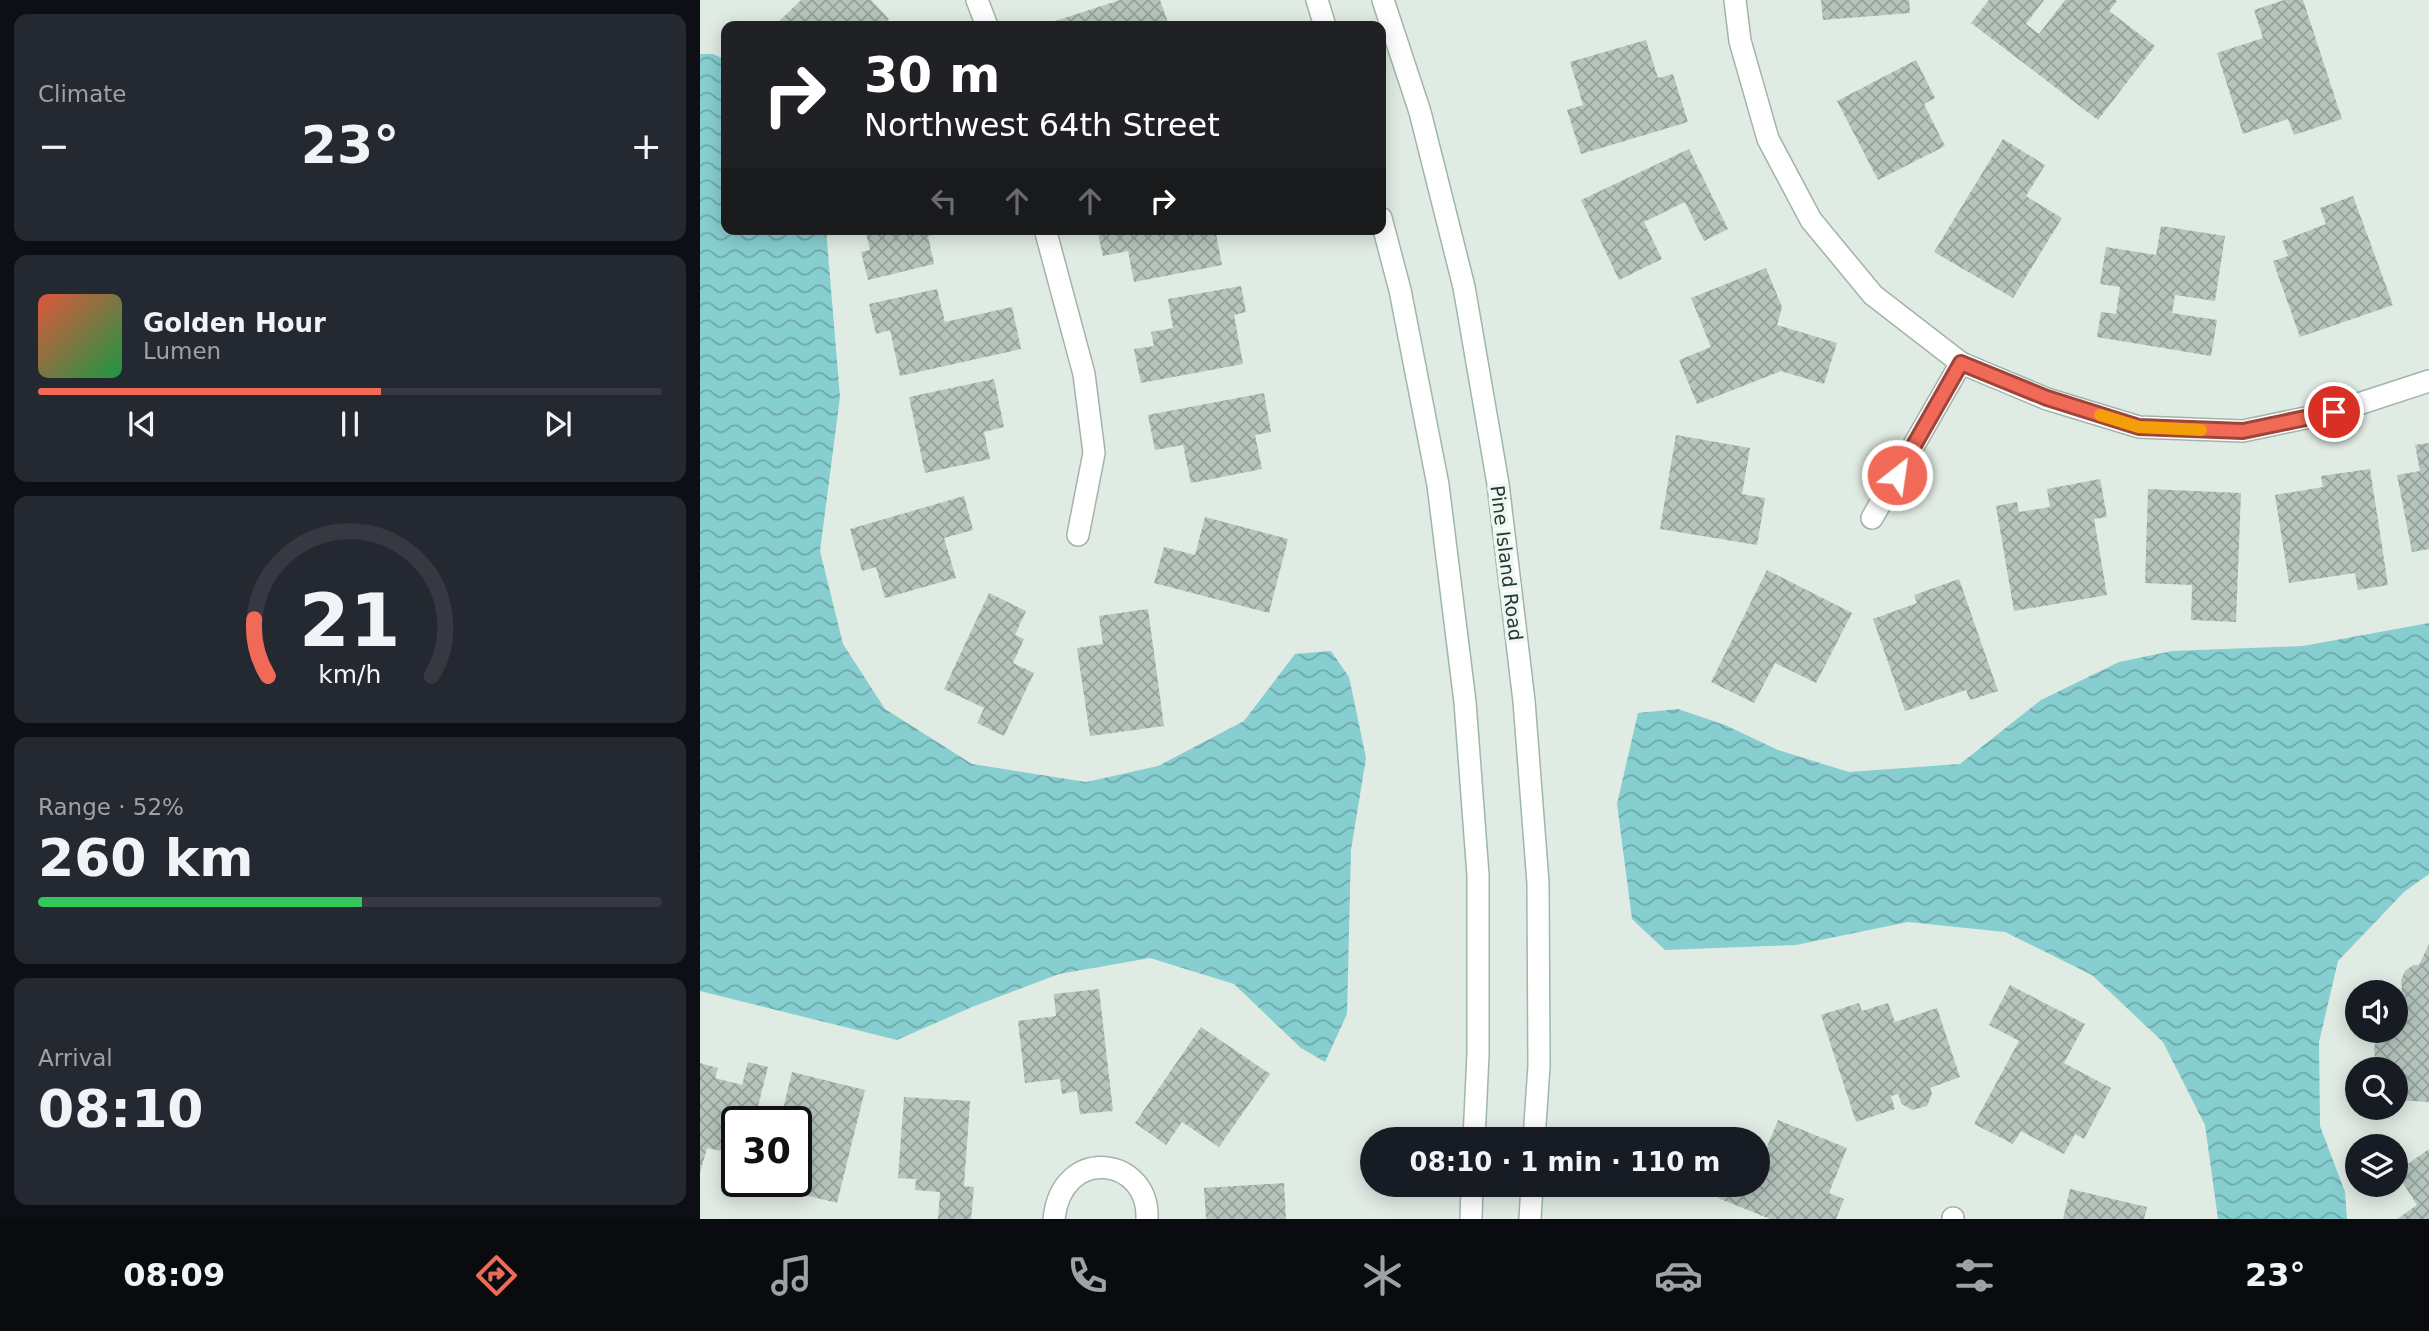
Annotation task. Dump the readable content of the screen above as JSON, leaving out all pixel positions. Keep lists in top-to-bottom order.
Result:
{
  "streets": {
    "main road": ["Pine Island Road"]
  },
  "page": {
    "tile": [
      "Climate",
      ["Range · 52%", "260 km"],
      ["Arrival", "08:10"]
    ],
    "turn": ["30 m", "Northwest 64th Street"],
    "heat": ["−", "23°", "+"],
    "song": ["Golden Hour", "Lumen"],
    "limit": "30",
    "trip": "08:10 · 1 min · 110 m",
    "tabs": ["08:09", "23°"],
    "gauge": ["21", "km/h"]
  }
}
